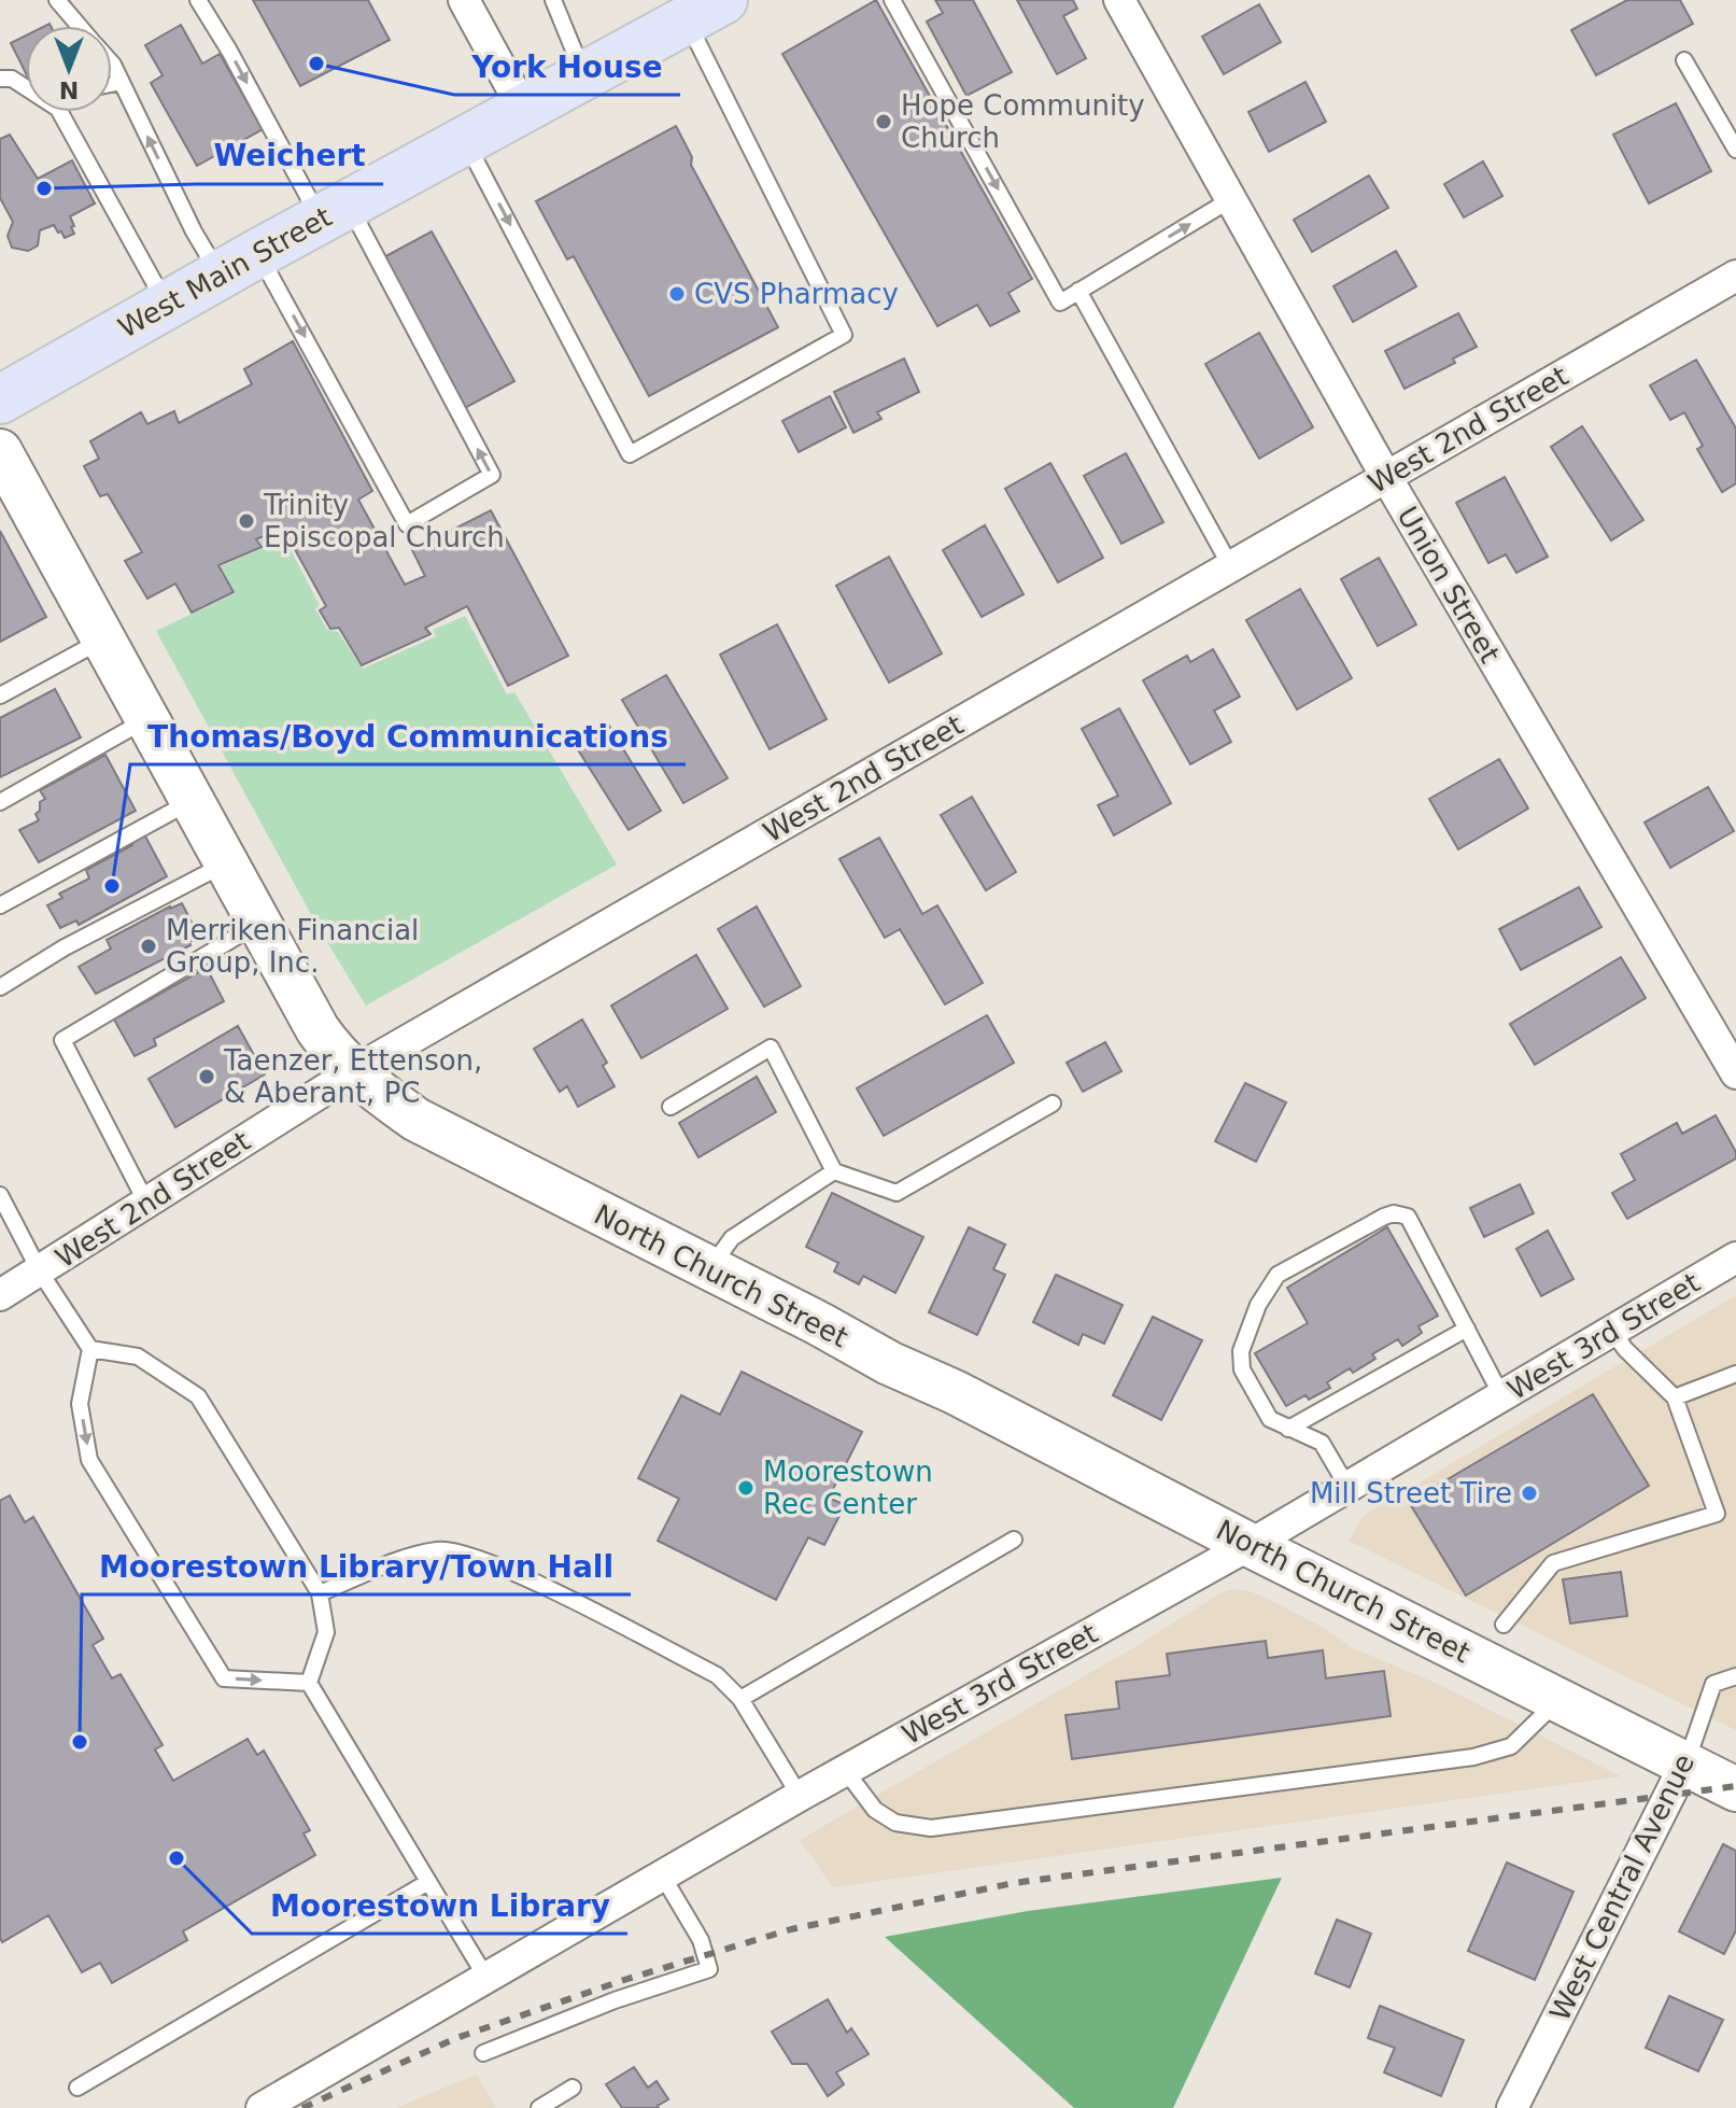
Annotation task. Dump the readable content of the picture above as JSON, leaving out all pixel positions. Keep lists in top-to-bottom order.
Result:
{
  "streets": {
    "main road": ["West Main Street", "North Church Street"],
    "street": [
      "West 2nd Street",
      "Union Street",
      "West 3rd Street",
      "West Central Avenue"
    ]
  },
  "crossings": [
    ["West 2nd Street", "Union Street"],
    ["West 2nd Street", "North Church Street"],
    ["North Church Street", "West 3rd Street"],
    ["North Church Street", "West Central Avenue"]
  ],
  "places": [
    "York House",
    "Hope Community Church",
    "Weichert",
    "CVS Pharmacy",
    "Trinity Episcopal Church",
    "Thomas/Boyd Communications",
    "Merriken Financial Group, Inc.",
    "Taenzer, Ettenson, & Aberant, PC",
    "Moorestown Rec Center",
    "Mill Street Tire",
    "Moorestown Library/Town Hall",
    "Moorestown Library"
  ],
  "north": "bottom"
}
